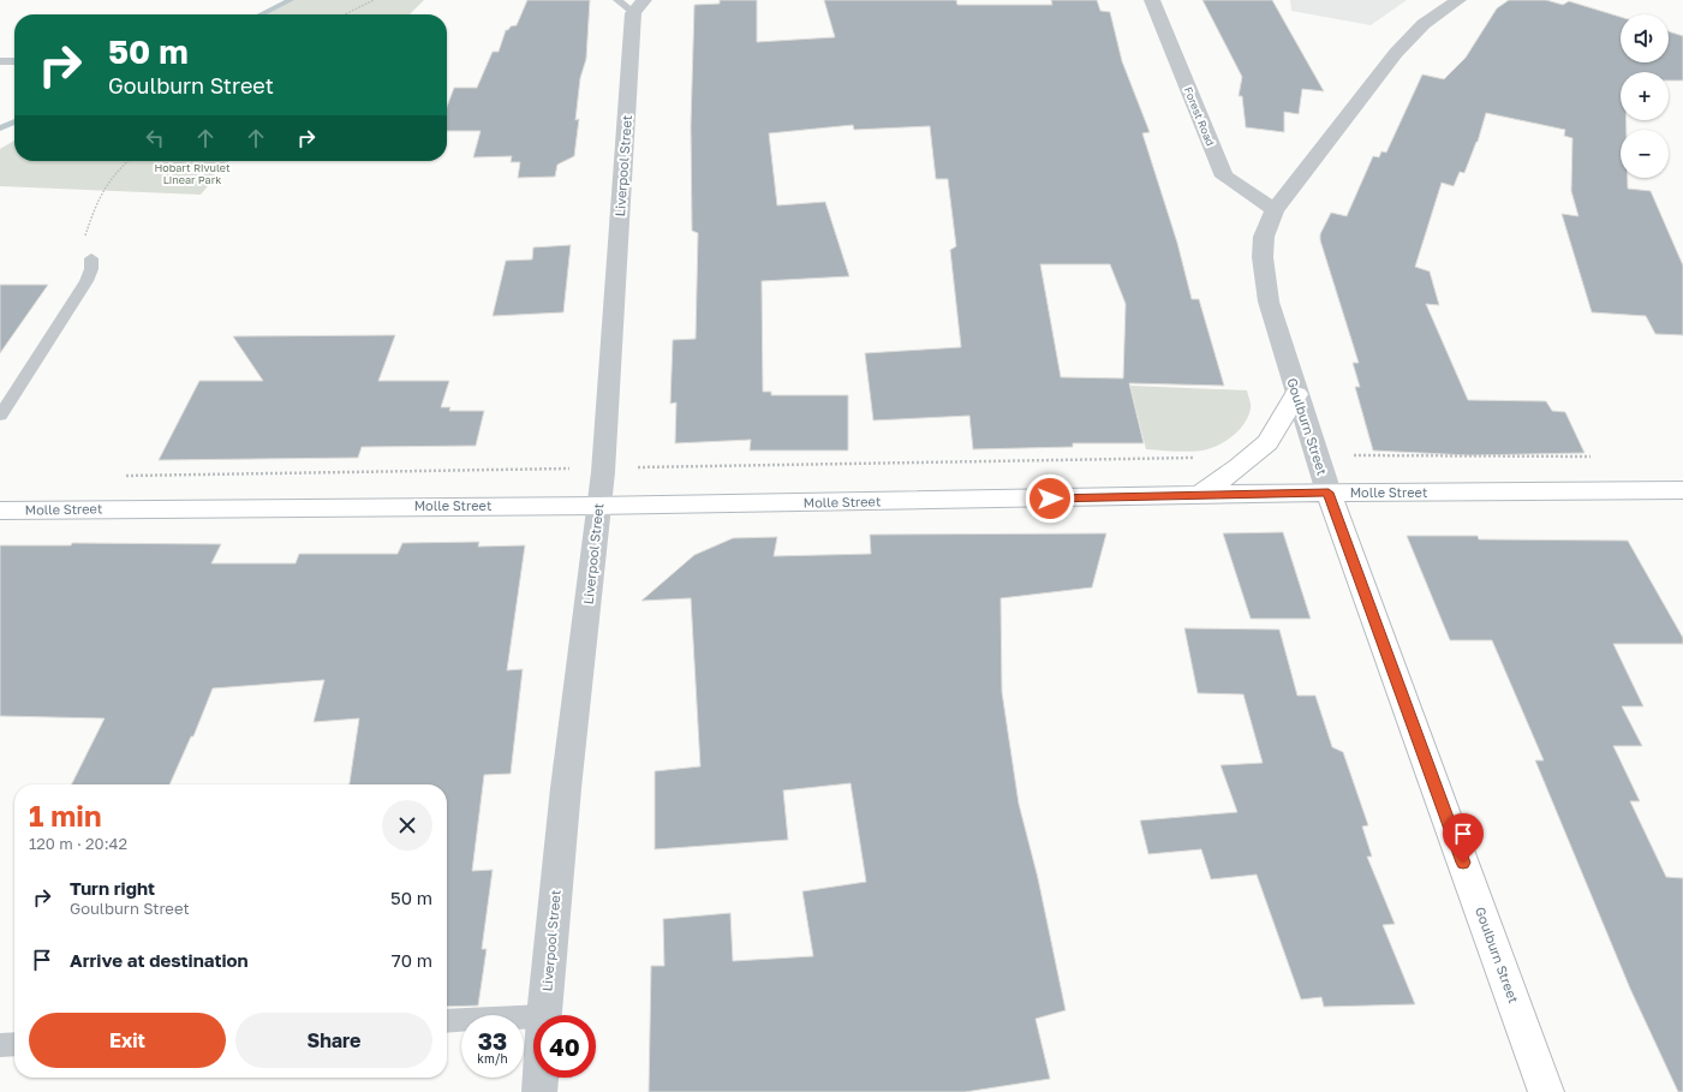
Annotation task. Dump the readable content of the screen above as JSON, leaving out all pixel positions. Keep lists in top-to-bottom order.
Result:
{
  "streets": {
    "street": [
      "Forest Road",
      "Liverpool Street",
      "Goulburn Street",
      "Molle Street"
    ]
  },
  "crossings": [
    ["Forest Road", "Goulburn Street"],
    ["Liverpool Street", "Molle Street"],
    ["Goulburn Street", "Molle Street"]
  ],
  "parks": ["Hobart Rivulet Linear Park"],
  "page": {
    "map_buttons": ["+", "−"],
    "turn": ["50 m", "Goulburn Street"],
    "heading": ["1 min", "120 m · 20:42"],
    "list": [
      {
        "name": "Turn right",
        "note": "Goulburn Street",
        "value": "50 m"
      },
      {
        "name": "Arrive at destination",
        "value": "70 m"
      }
    ],
    "buttons": ["Exit", "Share"],
    "speed": "33 km/h",
    "limit": "40"
  }
}
